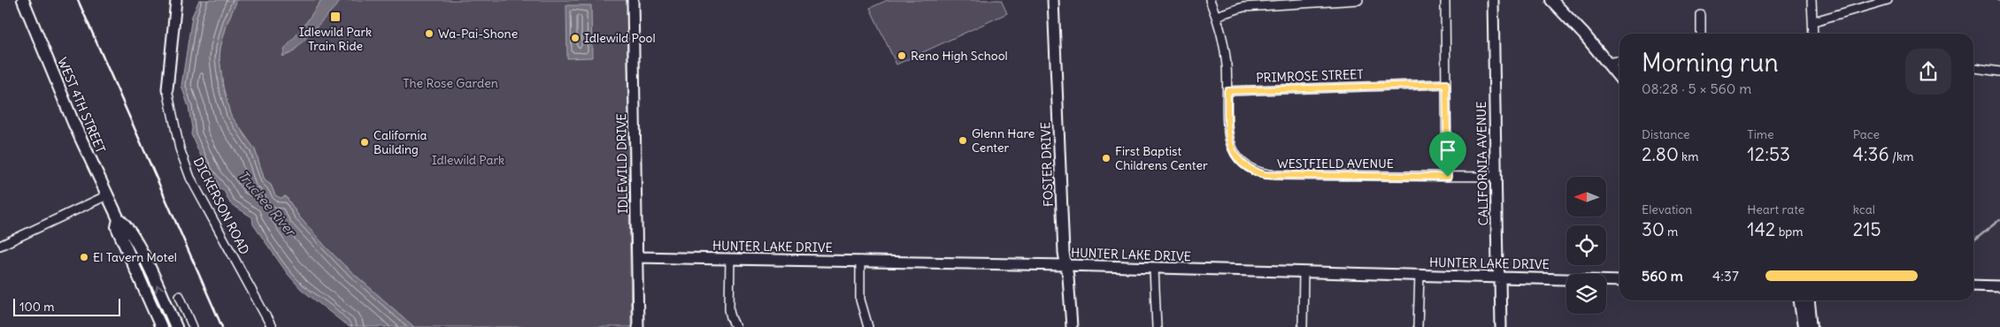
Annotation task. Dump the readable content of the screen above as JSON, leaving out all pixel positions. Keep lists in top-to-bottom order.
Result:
{
  "streets": {
    "main road": ["WEST 4TH STREET"],
    "street": [
      "PRIMROSE STREET",
      "IDLEWILD DRIVE",
      "WESTFIELD AVENUE",
      "CALIFORNIA AVENUE",
      "FOSTER DRIVE",
      "DICKERSON ROAD",
      "HUNTER LAKE DRIVE"
    ]
  },
  "crossings": [
    ["PRIMROSE STREET", "WESTFIELD AVENUE"],
    ["IDLEWILD DRIVE", "HUNTER LAKE DRIVE"],
    ["WESTFIELD AVENUE", "CALIFORNIA AVENUE"],
    ["CALIFORNIA AVENUE", "HUNTER LAKE DRIVE"],
    ["FOSTER DRIVE", "HUNTER LAKE DRIVE"]
  ],
  "water": ["Truckee River"],
  "parks": ["The Rose Garden", "Idlewild Park"],
  "places": {
    "transit": ["Idlewild Park Train Ride"],
    "other": [
      "Wa-Pai-Shone",
      "Idlewild Pool",
      "Reno High School",
      "Glenn Hare Center",
      "California Building",
      "First Baptist Childrens Center",
      "El Tavern Motel"
    ]
  },
  "scale_bar": "100 m",
  "north": "left",
  "page": {
    "heading": ["Morning run", "08:28 · 5 × 560 m"],
    "stats": [
      ["Distance", "2.80 km"],
      ["Time", "12:53"],
      ["Pace", "4:36 /km"],
      ["Elevation", "30 m"],
      ["Heart rate", "142 bpm"],
      ["kcal", "215"]
    ],
    "list": [
      {
        "name": "560 m",
        "note": "4:37"
      }
    ],
    "scale": "100 m"
  }
}
